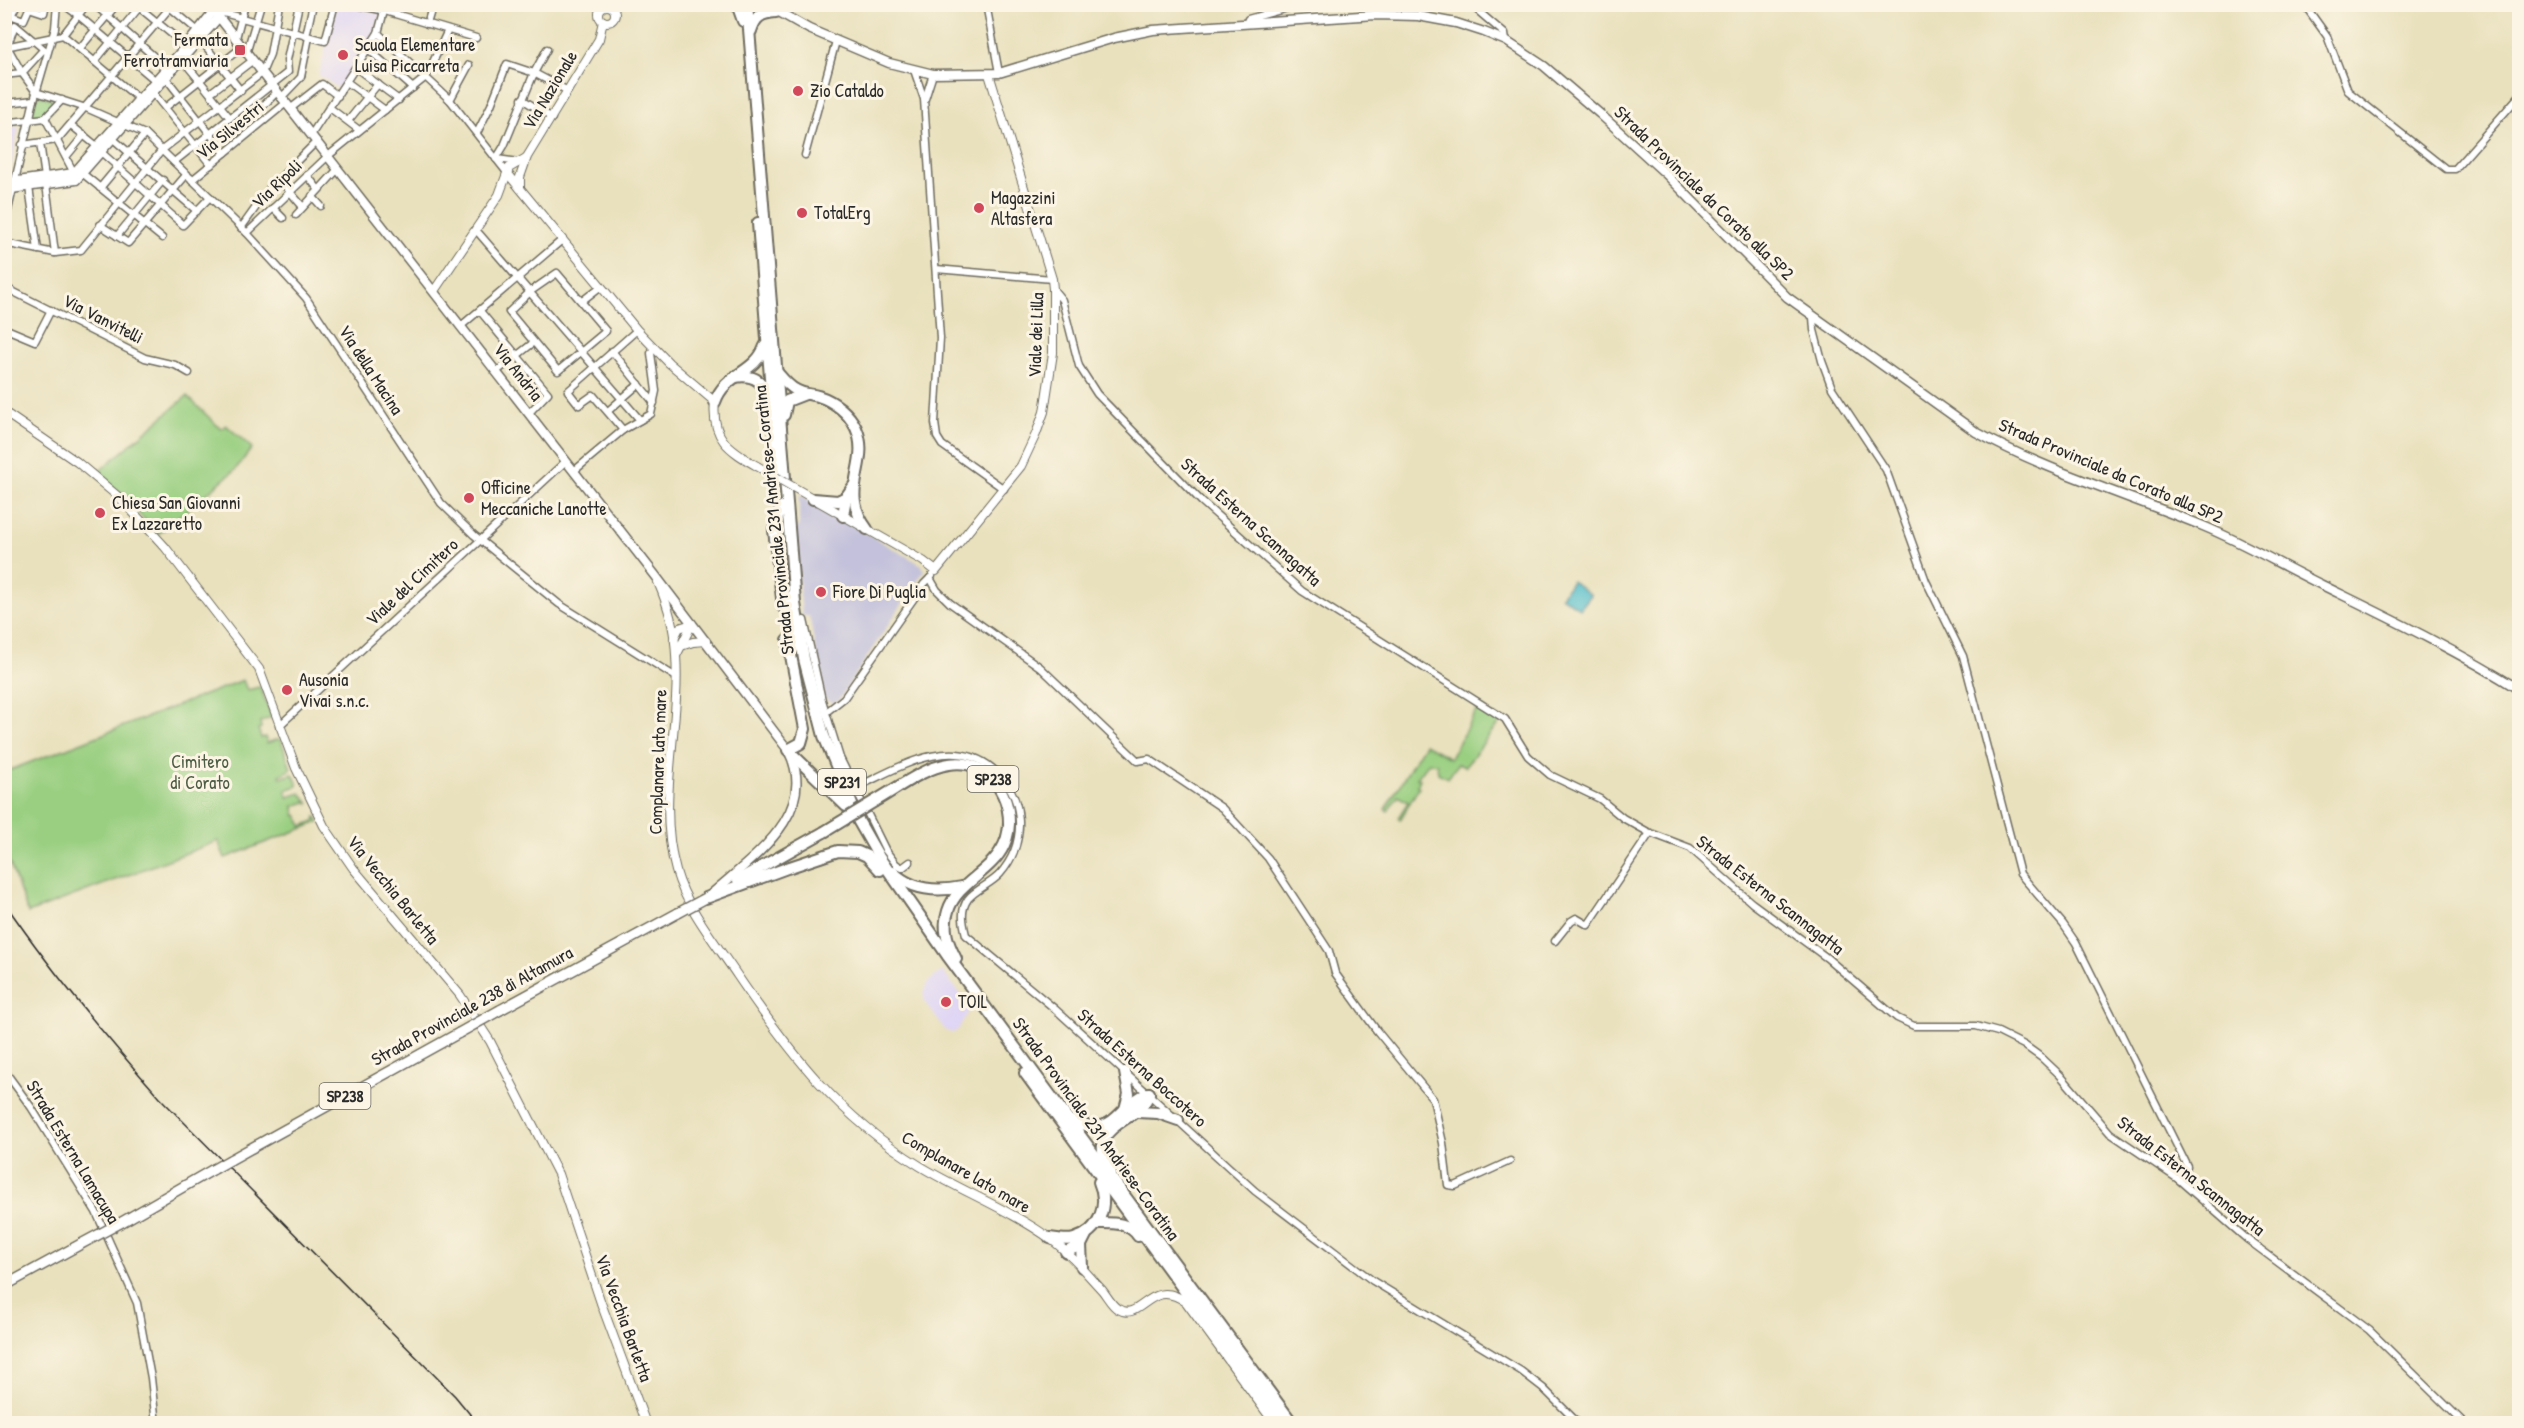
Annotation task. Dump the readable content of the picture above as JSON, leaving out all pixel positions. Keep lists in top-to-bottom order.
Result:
{
  "streets": {
    "highway": ["Strada Provinciale 231 Andriese-Coratina", "SP238", "SP231"],
    "main road": ["Strada Provinciale da Corato alla SP2", "Via Andria", "Strada Provinciale 238 di Altamura"],
    "street": [
      "Via Nazionale",
      "Via Silvestri",
      "Via Ripoli",
      "Via Vanvitelli",
      "Viale dei Lilla",
      "Via della Macina",
      "Strada Esterna Scannagatta",
      "Viale del Cimitero",
      "Complanare lato mare",
      "Via Vecchia Barletta",
      "Strada Esterna Boccotero",
      "Strada Esterna Lamacupa"
    ]
  },
  "crossings": [
    ["Via Silvestri", "Via della Macina"],
    ["Via Silvestri", "Via Andria"],
    ["Via Ripoli", "Via della Macina"],
    ["Via Ripoli", "Via Andria"],
    ["Viale dei Lilla", "Strada Esterna Scannagatta"],
    ["Via della Macina", "Viale del Cimitero"],
    ["Via della Macina", "Complanare lato mare"],
    ["Via Andria", "Viale del Cimitero"],
    ["Via Andria", "Complanare lato mare"],
    ["Via Andria", "SP238"],
    ["Via Andria", "Strada Provinciale 238 di Altamura"],
    ["Viale del Cimitero", "Via Vecchia Barletta"],
    ["SP238", "Strada Provinciale 238 di Altamura"]
  ],
  "parks": ["Cimitero di Corato"],
  "places": {
    "transit": ["Fermata Ferrotramviaria"],
    "other": [
      "Scuola Elementare Luisa Piccarreta",
      "Zio Cataldo",
      "Magazzini Altasfera",
      "TotalErg",
      "Officine Meccaniche Lanotte",
      "Chiesa San Giovanni Ex Lazzaretto",
      "Fiore Di Puglia",
      "Ausonia Vivai s.n.c.",
      "TOIL"
    ]
  }
}
